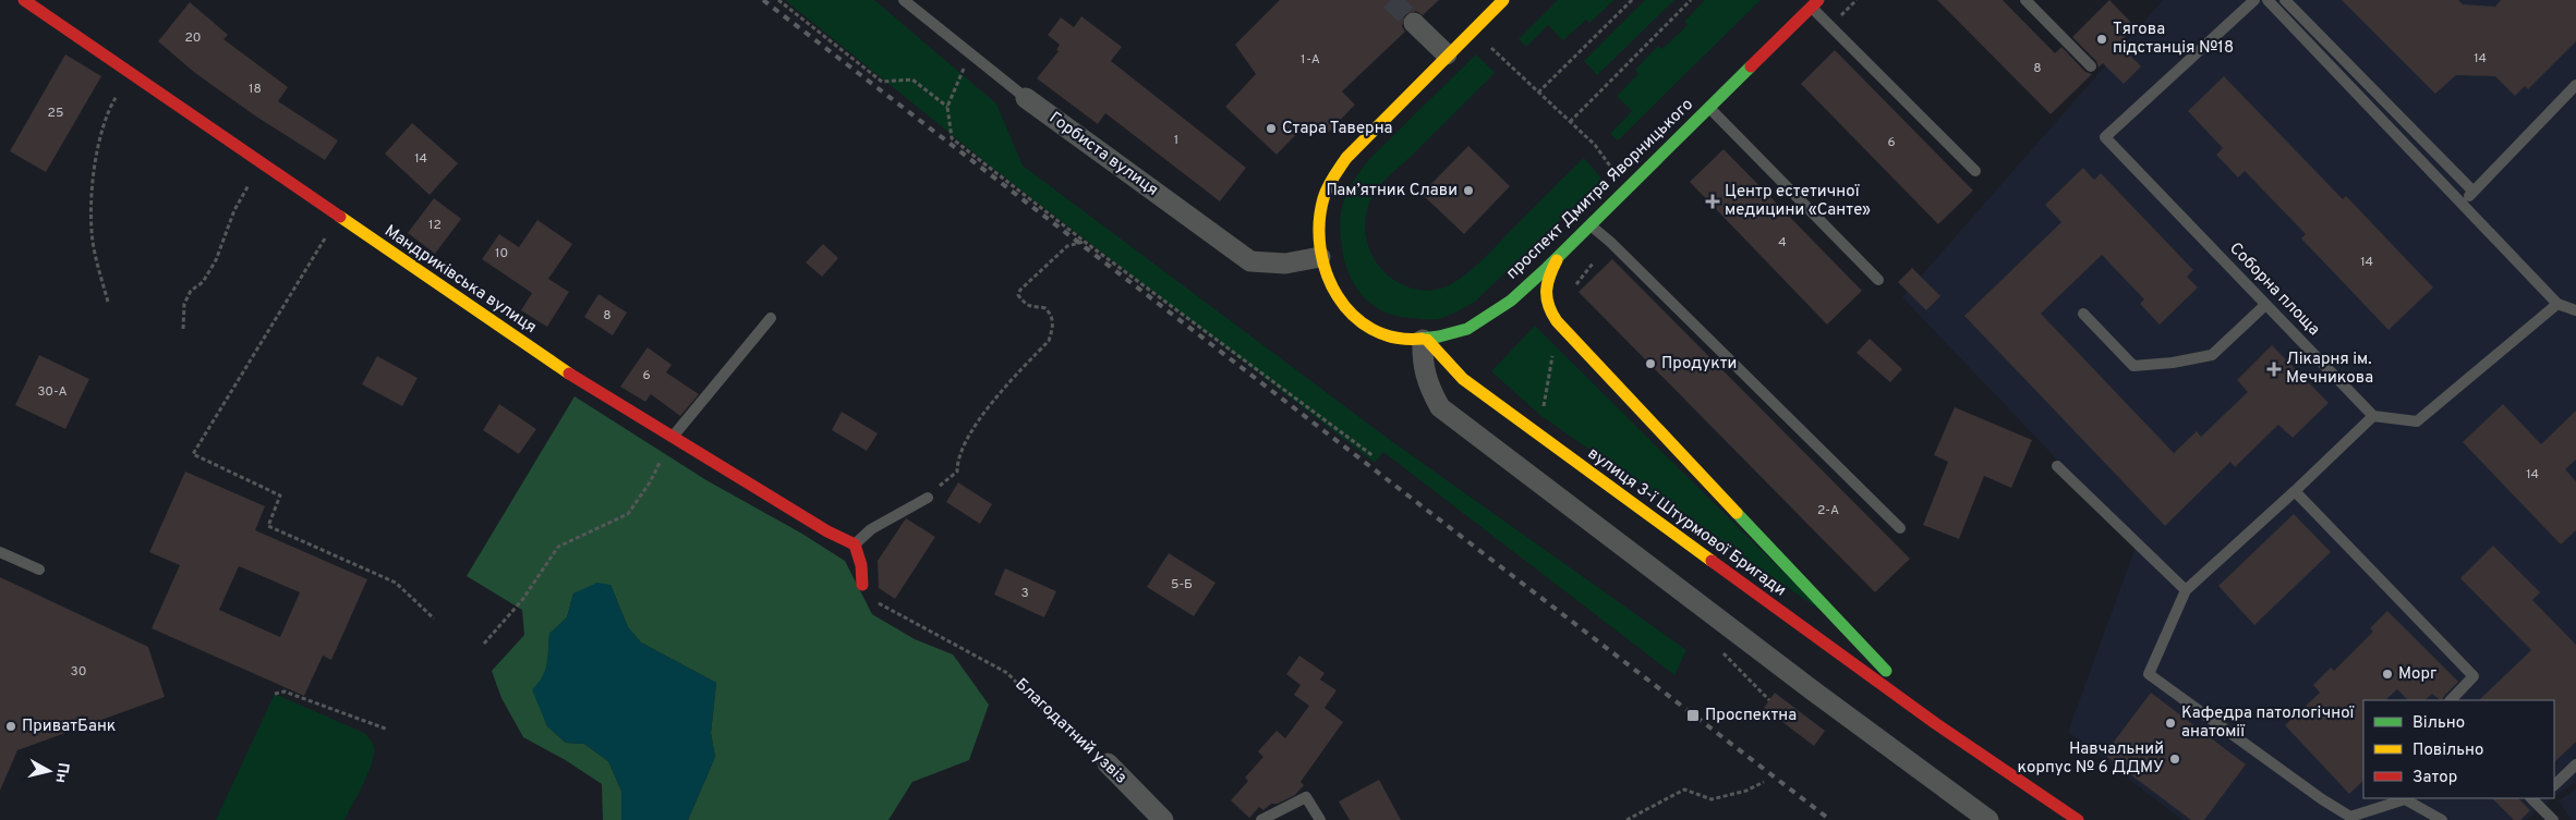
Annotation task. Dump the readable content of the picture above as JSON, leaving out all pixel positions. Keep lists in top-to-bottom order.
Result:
{
  "streets": {
    "main road": ["проспект Дмитра Яворницького", "Мандриківська вулиця", "вулиця 3-ї Штурмової Бригади"],
    "street": ["Горбиста вулиця", "Благодатний узвіз"],
    "lane": ["Соборна площа"]
  },
  "crossings": [
    ["Горбиста вулиця", "проспект Дмитра Яворницького"],
    ["проспект Дмитра Яворницького", "вулиця 3-ї Штурмової Бригади"]
  ],
  "places": {
    "other": [
      "Тягова пiдстанцiя №18",
      "Стара Таверна",
      "Пам’ятник Слави",
      "Продукти",
      "Морг",
      "Кафедра патологічної анатомії",
      "ПриватБанк",
      "Навчальний корпус № 6 ДДМУ"
    ],
    "health": ["Центр естетичної медицини «Санте»", "Лікарня ім. Мечникова"],
    "transit": ["Проспектна"]
  },
  "house_numbers": [
    "20",
    "14",
    "1-А",
    "8",
    "18",
    "25",
    "1",
    "6",
    "14",
    "12",
    "4",
    "10",
    "14",
    "8",
    "6",
    "30-А",
    "14",
    "2-А",
    "5-Б",
    "3",
    "30"
  ],
  "legend": ["Вільно", "Повільно", "Затор"],
  "north": "right"
}
